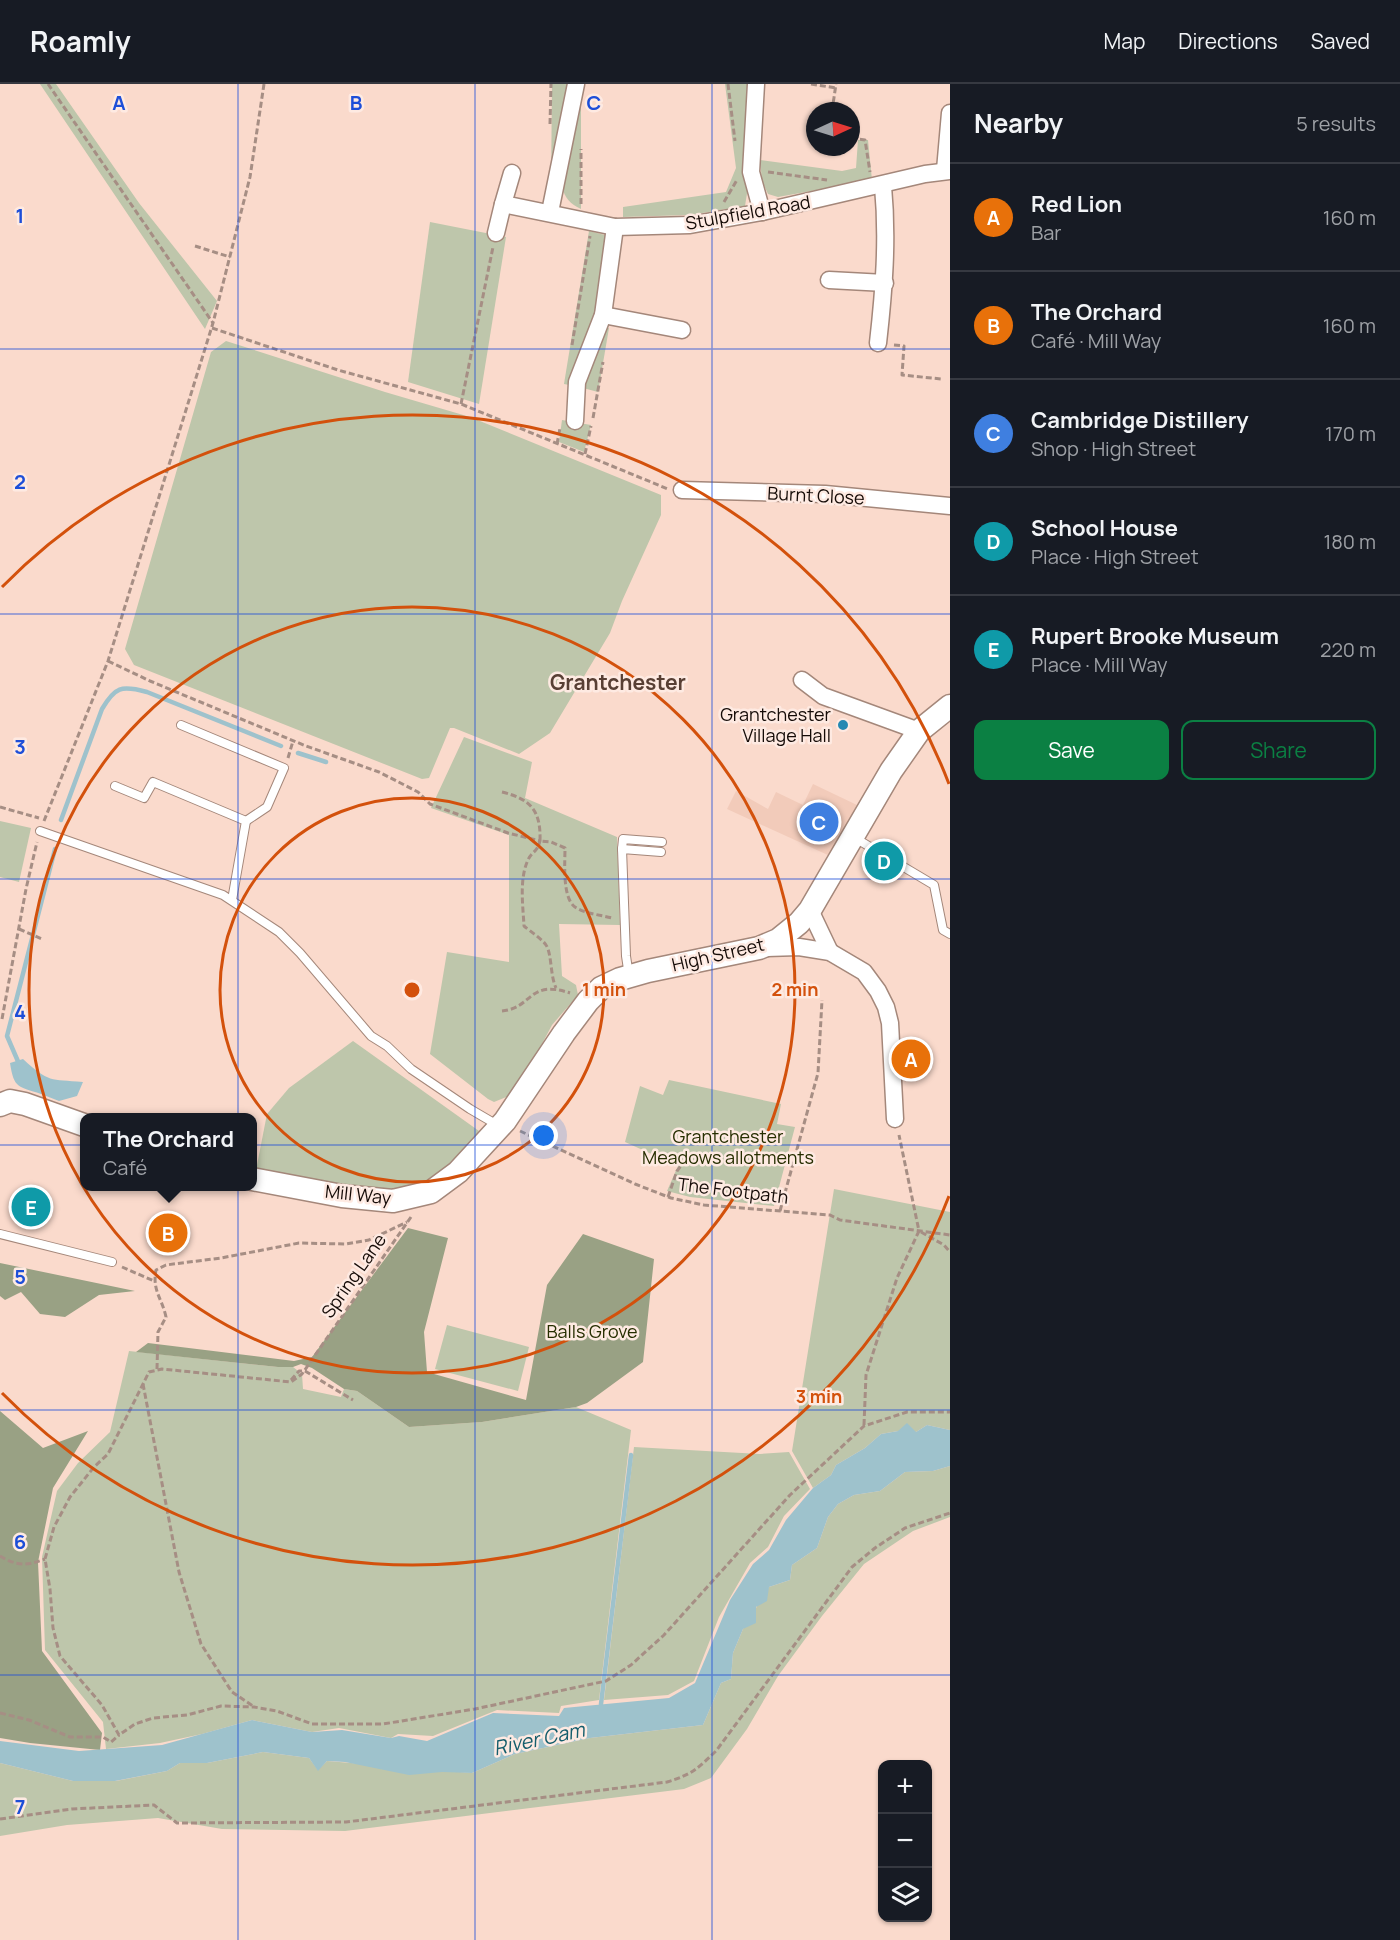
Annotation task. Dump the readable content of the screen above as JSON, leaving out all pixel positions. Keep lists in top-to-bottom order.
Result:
{
  "streets": {
    "street": [
      "Stulpfield Road",
      "Burnt Close",
      "High Street",
      "Mill Way"
    ],
    "path": ["The Footpath", "Spring Lane"]
  },
  "crossings": [
    ["High Street", "The Footpath"],
    ["High Street", "Mill Way"],
    ["Mill Way", "Spring Lane"]
  ],
  "districts": ["Grantchester"],
  "water": ["River Cam"],
  "parks": ["Grantchester Meadows allotments", "Balls Grove"],
  "places": ["Grantchester Village Hall"],
  "north": "right",
  "page": {
    "header": "Roamly",
    "nav": ["Map", "Directions", "Saved"],
    "heading": ["Nearby", "5 results"],
    "list": [
      {
        "mark": "A",
        "name": "Red Lion",
        "note": "Bar",
        "value": "160 m"
      },
      {
        "mark": "B",
        "name": "The Orchard",
        "note": "Café · Mill Way",
        "value": "160 m"
      },
      {
        "mark": "C",
        "name": "Cambridge Distillery",
        "note": "Shop · High Street",
        "value": "170 m"
      },
      {
        "mark": "D",
        "name": "School House",
        "note": "Place · High Street",
        "value": "180 m"
      },
      {
        "mark": "E",
        "name": "Rupert Brooke Museum",
        "note": "Place · Mill Way",
        "value": "220 m"
      }
    ],
    "buttons": ["Save", "Share"],
    "pins": [
      "C",
      "D",
      "A",
      "E",
      "B"
    ],
    "popup": ["The Orchard", "Café"],
    "map_buttons": ["+", "−"]
  },
  "grid": {
    "columns": ["A", "B", "C"],
    "rows": [
      "1",
      "2",
      "3",
      "4",
      "5",
      "6",
      "7"
    ]
  },
  "rings": ["1 min", "2 min", "3 min"]
}
